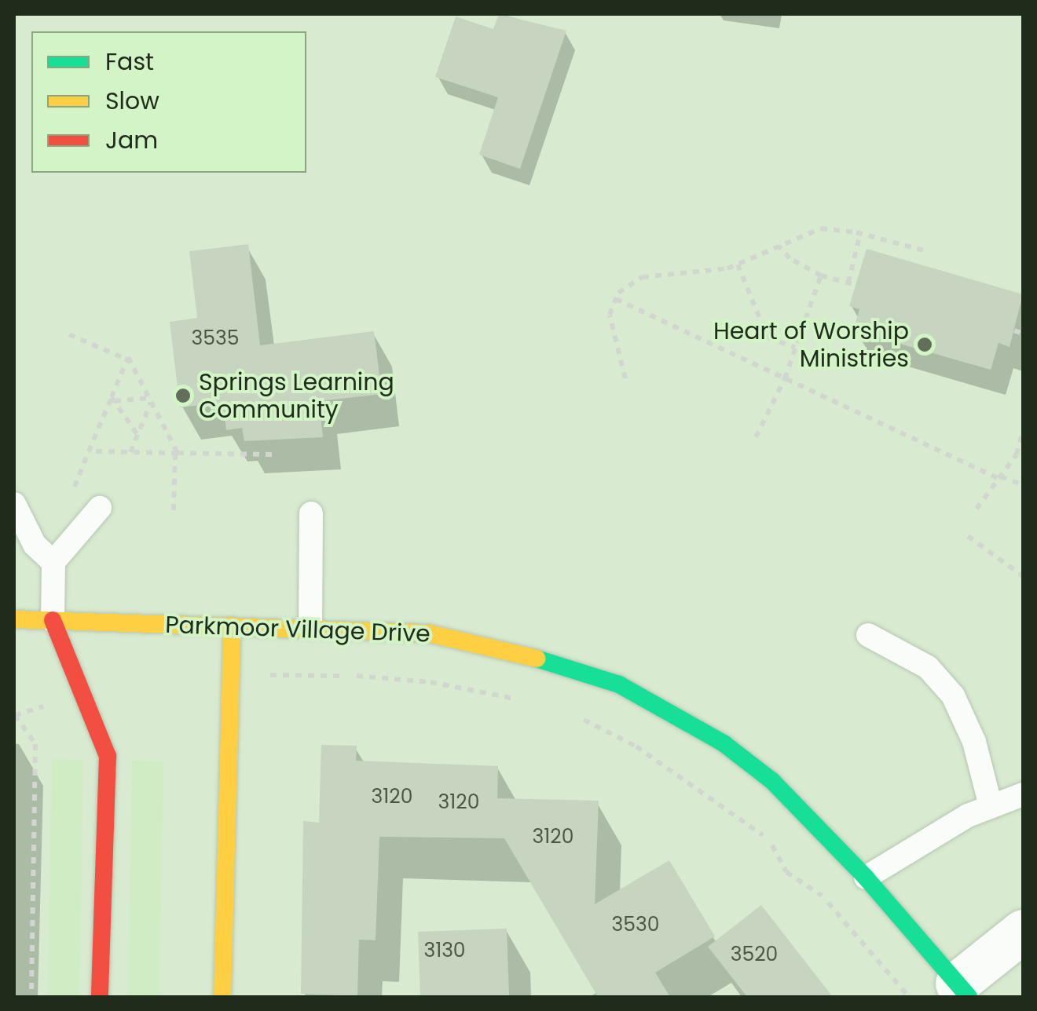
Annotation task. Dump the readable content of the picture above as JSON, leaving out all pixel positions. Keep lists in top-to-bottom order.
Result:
{
  "streets": {
    "street": ["Parkmoor Village Drive"]
  },
  "places": ["Heart of Worship Ministries", "Springs Learning Community"],
  "house_numbers": [
    "3535",
    "3120",
    "3120",
    "3120",
    "3530",
    "3130",
    "3520"
  ],
  "legend": ["Fast", "Slow", "Jam"]
}
